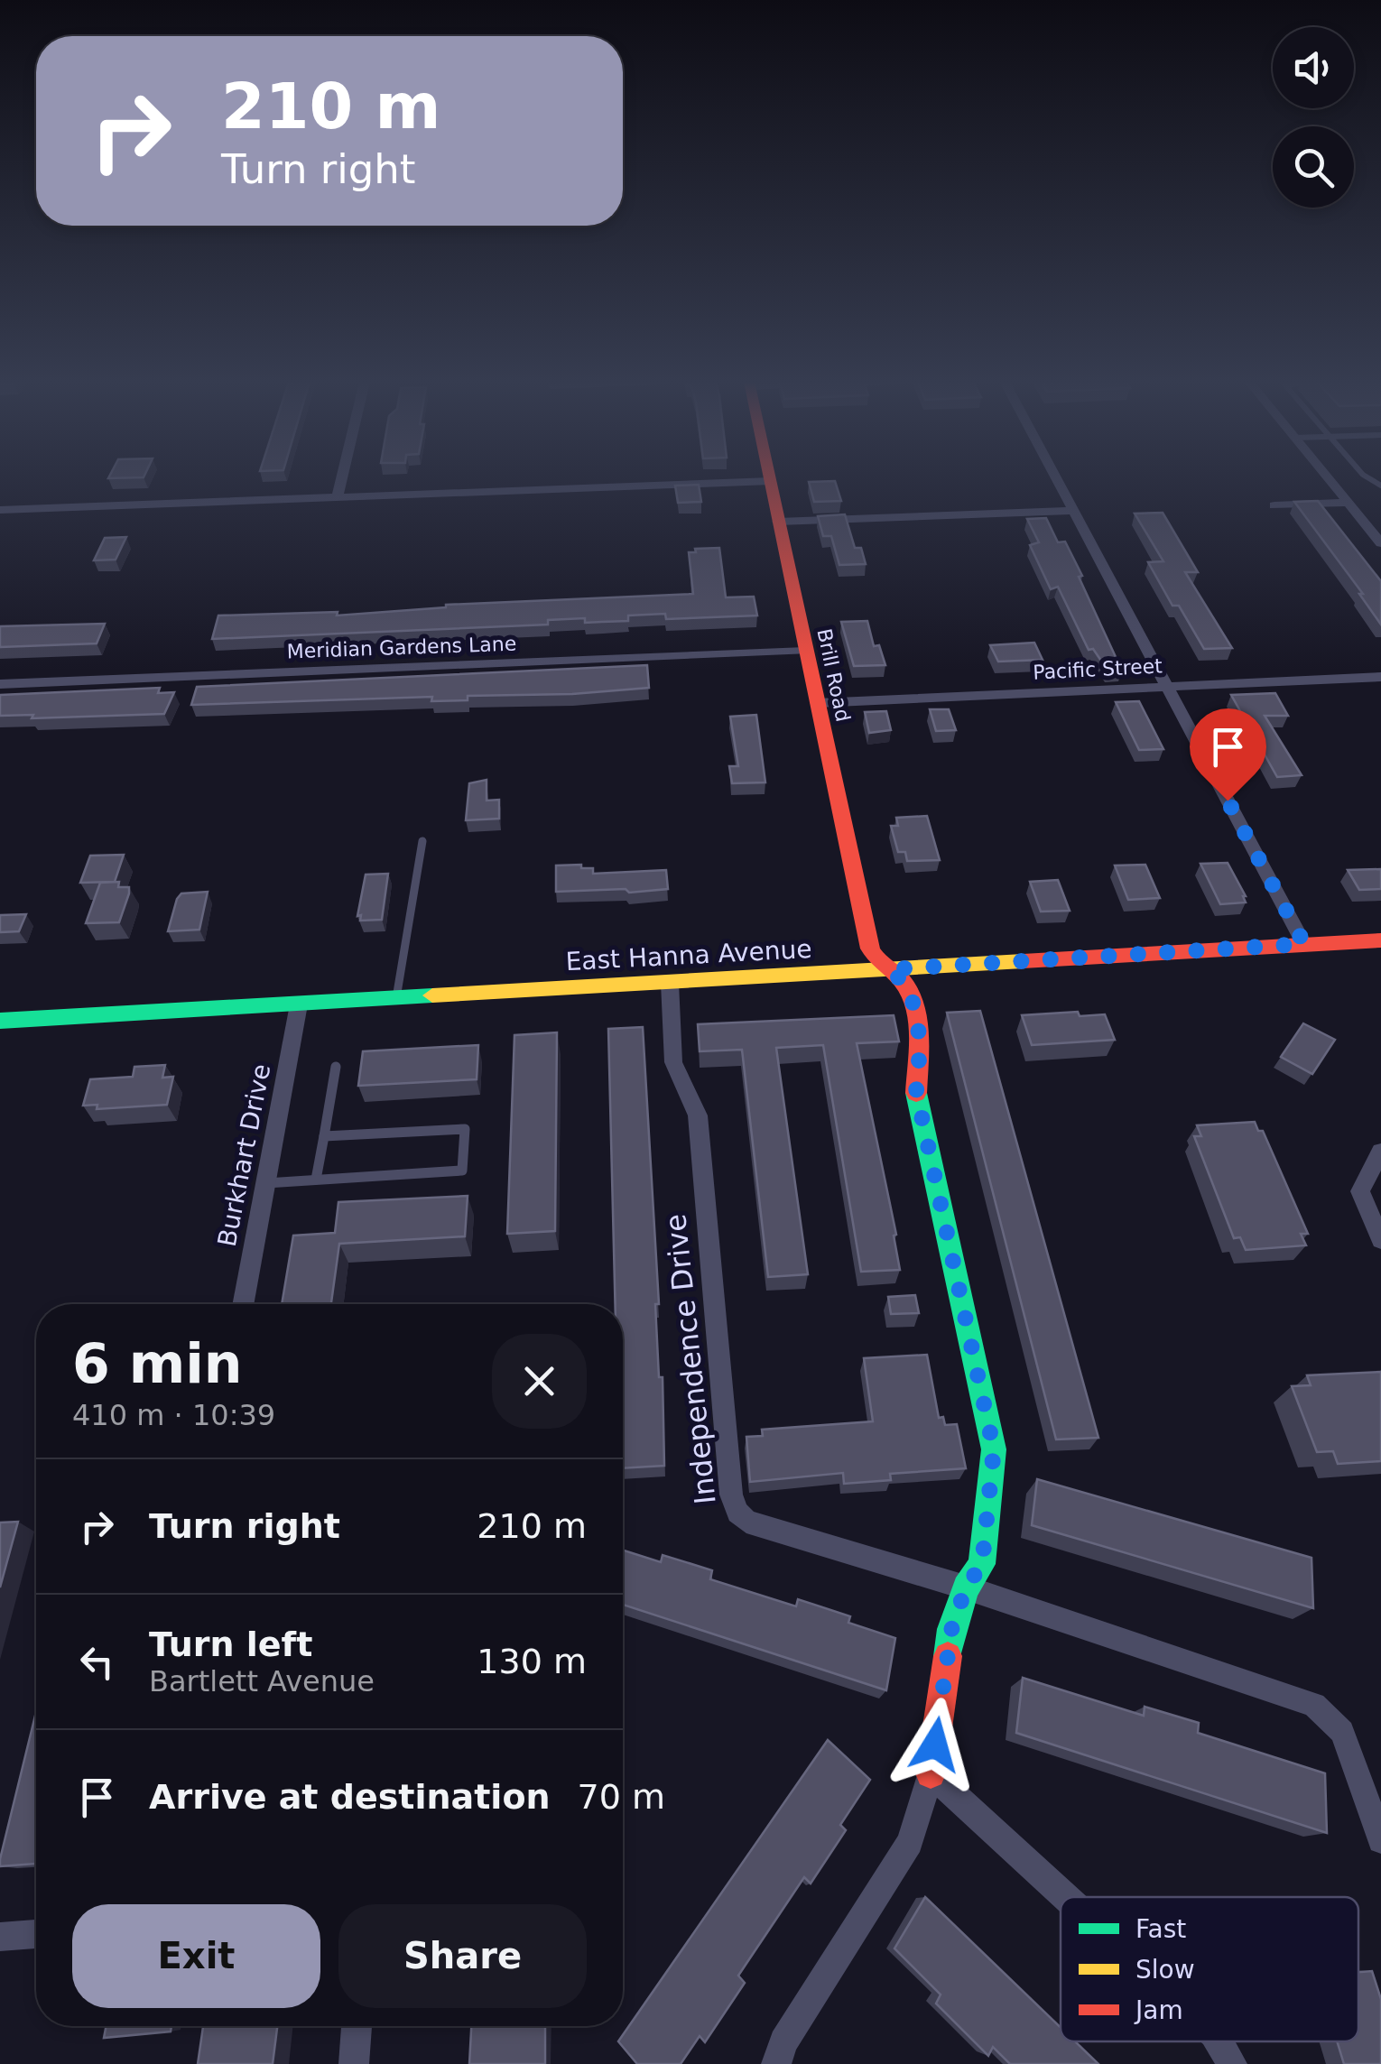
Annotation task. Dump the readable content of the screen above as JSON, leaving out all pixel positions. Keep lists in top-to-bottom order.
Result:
{
  "streets": {
    "street": [
      "Meridian Gardens Lane",
      "Pacific Street",
      "Brill Road",
      "East Hanna Avenue",
      "Burkhart Drive",
      "Independence Drive"
    ]
  },
  "crossings": [
    ["Meridian Gardens Lane", "Brill Road"],
    ["Pacific Street", "Brill Road"],
    ["Brill Road", "East Hanna Avenue"],
    ["Brill Road", "Independence Drive"],
    ["East Hanna Avenue", "Burkhart Drive"],
    ["East Hanna Avenue", "Independence Drive"]
  ],
  "legend": ["Fast", "Slow", "Jam"],
  "page": {
    "turn": ["210 m", "Turn right"],
    "heading": ["6 min", "410 m · 10:39"],
    "list": [
      {
        "name": "Turn right",
        "value": "210 m"
      },
      {
        "name": "Turn left",
        "note": "Bartlett Avenue",
        "value": "130 m"
      },
      {
        "name": "Arrive at destination",
        "value": "70 m"
      }
    ],
    "buttons": ["Exit", "Share"]
  }
}
